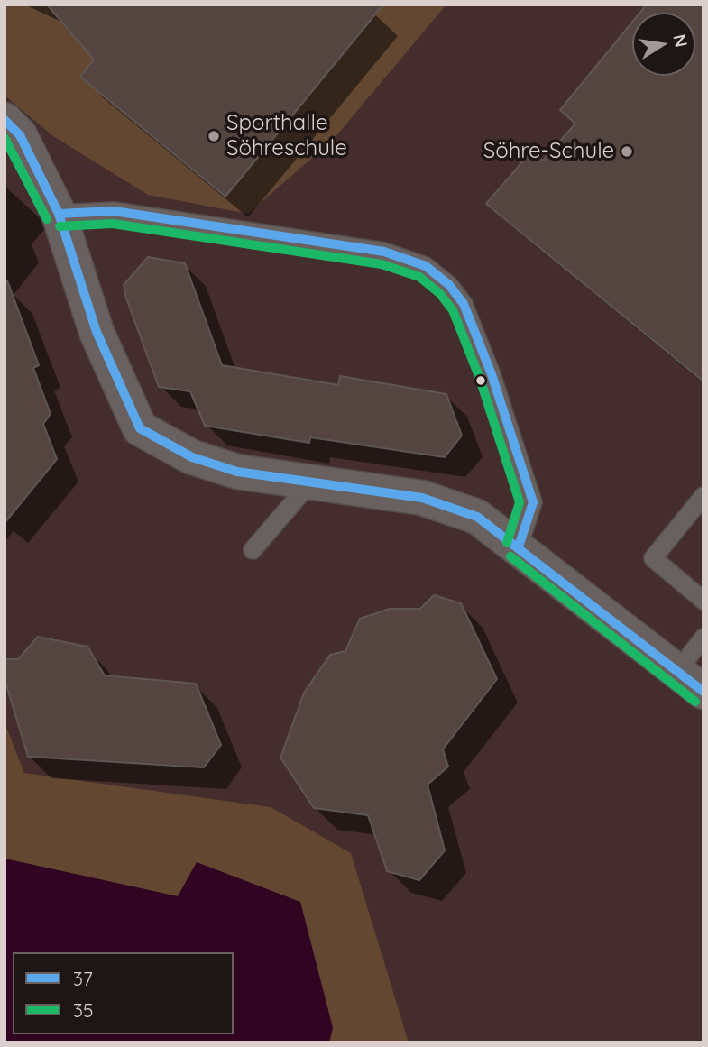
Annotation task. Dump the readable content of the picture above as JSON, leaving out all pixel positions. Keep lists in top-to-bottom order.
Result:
{
  "places": ["Sporthalle Söhreschule", "Söhre-Schule"],
  "lines": ["transit line 37", "transit line 35"],
  "legend": ["37", "35"],
  "north": "right"
}
